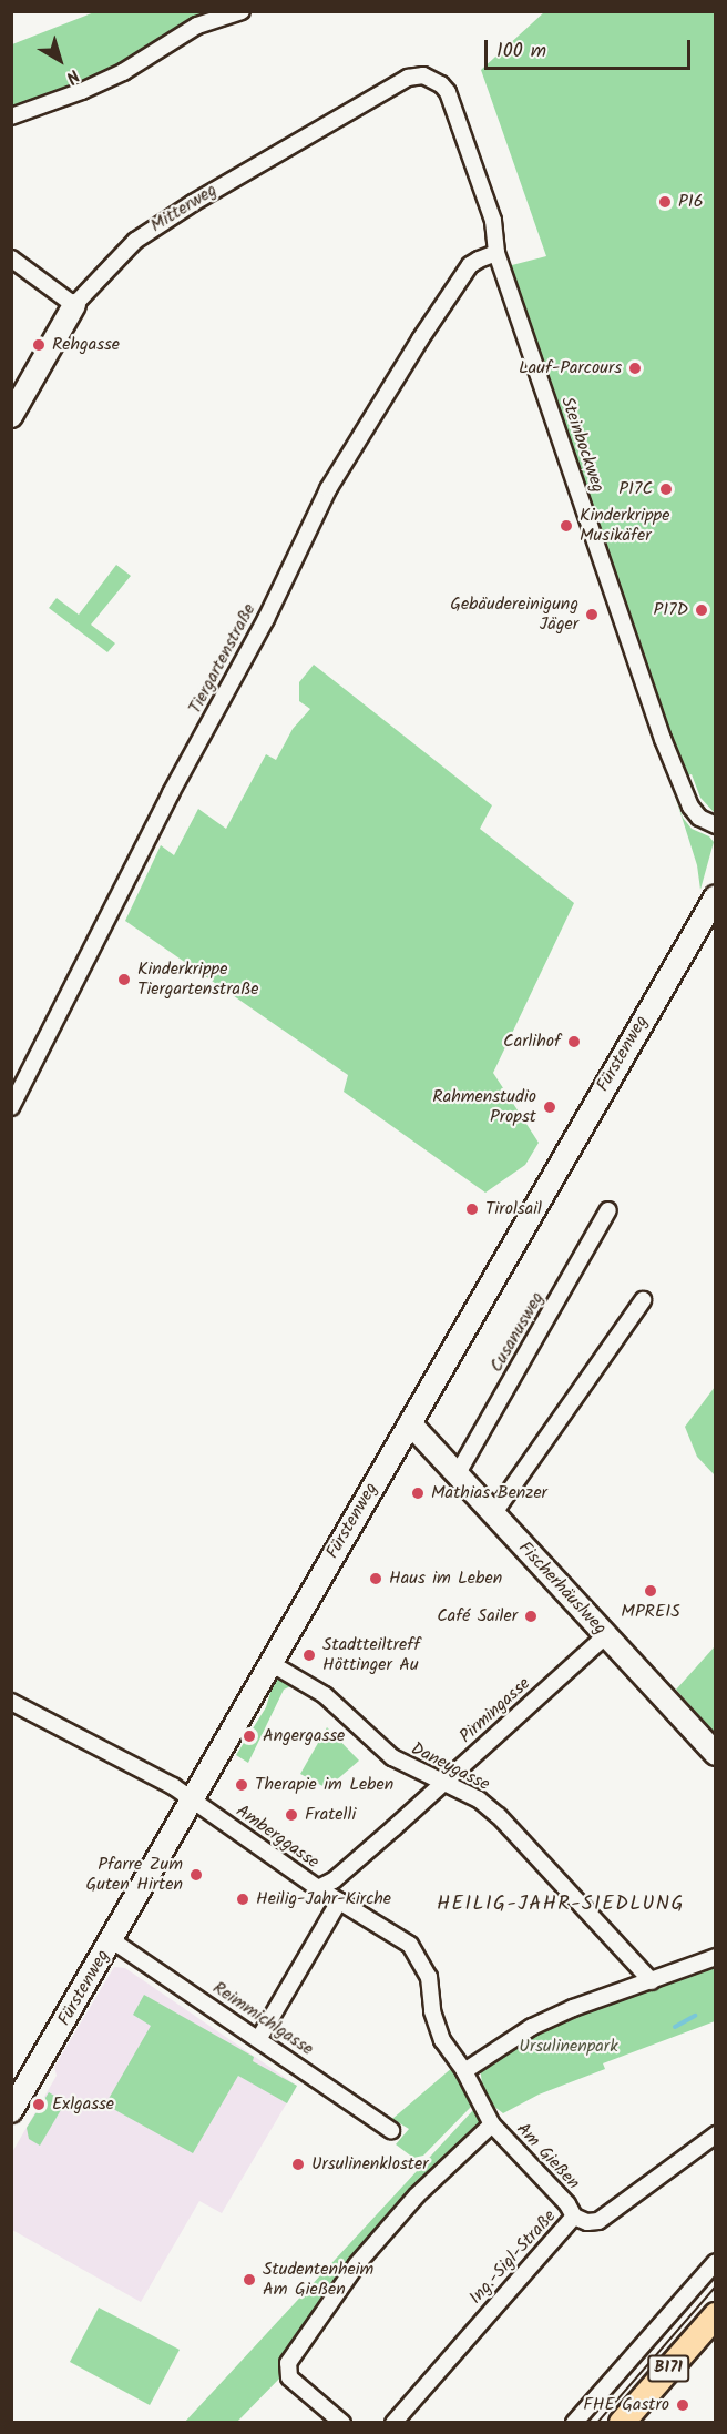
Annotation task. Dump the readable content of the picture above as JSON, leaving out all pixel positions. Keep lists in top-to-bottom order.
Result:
{
  "streets": {
    "main road": ["B171"],
    "street": [
      "Mitterweg",
      "Steinbockweg",
      "Tiergartenstraße",
      "Fürstenweg",
      "Cusanusweg",
      "Fischerhäuslweg",
      "Pirmingasse",
      "Daneygasse",
      "Amberggasse",
      "Reimmichlgasse",
      "Am Gießen",
      "Ing.-Sigl-Straße"
    ]
  },
  "crossings": [
    ["Mitterweg", "Steinbockweg"],
    ["Steinbockweg", "Tiergartenstraße"],
    ["Fürstenweg", "Fischerhäuslweg"],
    ["Fürstenweg", "Daneygasse"],
    ["Fürstenweg", "Amberggasse"],
    ["Fürstenweg", "Reimmichlgasse"],
    ["Cusanusweg", "Fischerhäuslweg"],
    ["Fischerhäuslweg", "Pirmingasse"],
    ["Pirmingasse", "Daneygasse"],
    ["Pirmingasse", "Amberggasse"],
    ["Amberggasse", "Am Gießen"],
    ["Am Gießen", "Ing.-Sigl-Straße"]
  ],
  "districts": ["HEILIG-JAHR-SIEDLUNG"],
  "parks": ["Ursulinenpark"],
  "places": [
    "P16",
    "Rehgasse",
    "Lauf-Parcours",
    "P17C",
    "Kinderkrippe Musikäfer",
    "P17D",
    "Gebäudereinigung Jäger",
    "Kinderkrippe Tiergartenstraße",
    "Carlihof",
    "Rahmenstudio Propst",
    "Tirolsail",
    "Mathias Benzer",
    "Haus im Leben",
    "MPREIS",
    "Café Sailer",
    "Stadtteiltreff Höttinger Au",
    "Angergasse",
    "Therapie im Leben",
    "Fratelli",
    "Pfarre Zum Guten Hirten",
    "Heilig-Jahr-Kirche",
    "Exlgasse",
    "Ursulinenkloster",
    "Studentenheim Am Gießen",
    "FHE Gastro"
  ],
  "scale_bar": "100 m",
  "north": "bottom right"
}
